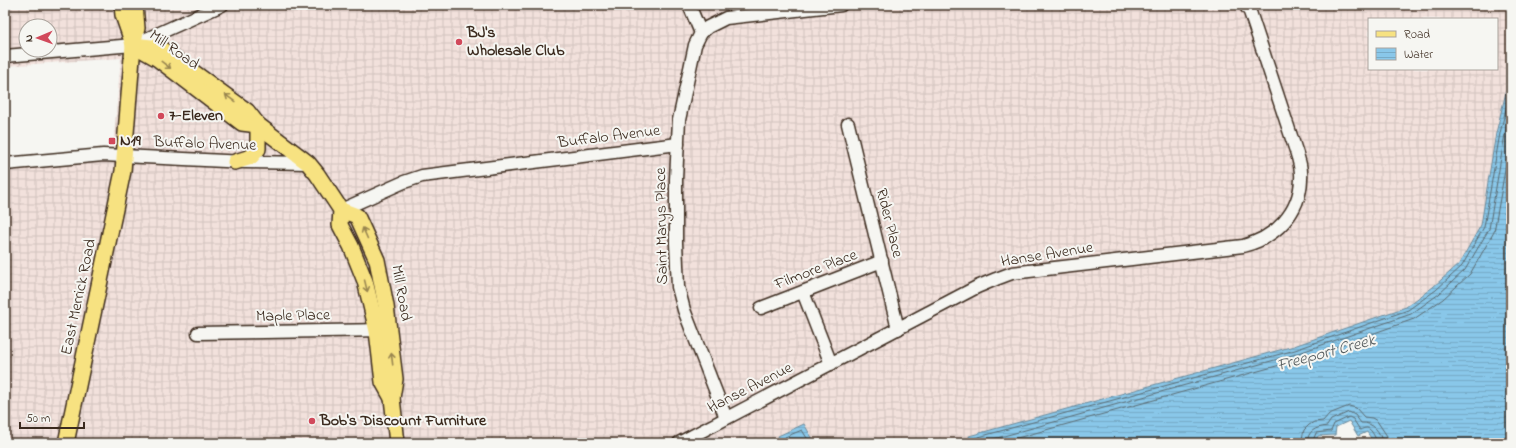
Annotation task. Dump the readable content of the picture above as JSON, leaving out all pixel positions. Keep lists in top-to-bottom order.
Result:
{
  "streets": {
    "main road": ["Mill Road", "East Merrick Road"],
    "street": [
      "Buffalo Avenue",
      "Rider Place",
      "Saint Marys Place",
      "Hanse Avenue",
      "Filmore Place",
      "Maple Place"
    ]
  },
  "crossings": [
    ["Mill Road", "Buffalo Avenue"],
    ["Mill Road", "East Merrick Road"],
    ["Mill Road", "Maple Place"],
    ["Buffalo Avenue", "Saint Marys Place"],
    ["Buffalo Avenue", "East Merrick Road"],
    ["Rider Place", "Hanse Avenue"],
    ["Rider Place", "Filmore Place"],
    ["Saint Marys Place", "Hanse Avenue"]
  ],
  "water": ["Freeport Creek"],
  "places": {
    "other": ["BJ's Wholesale Club", "7-Eleven", "Bob's Discount Furniture"],
    "transit": ["N19"]
  },
  "legend": ["Road", "Water"],
  "scale_bar": "50 m",
  "north": "left"
}
